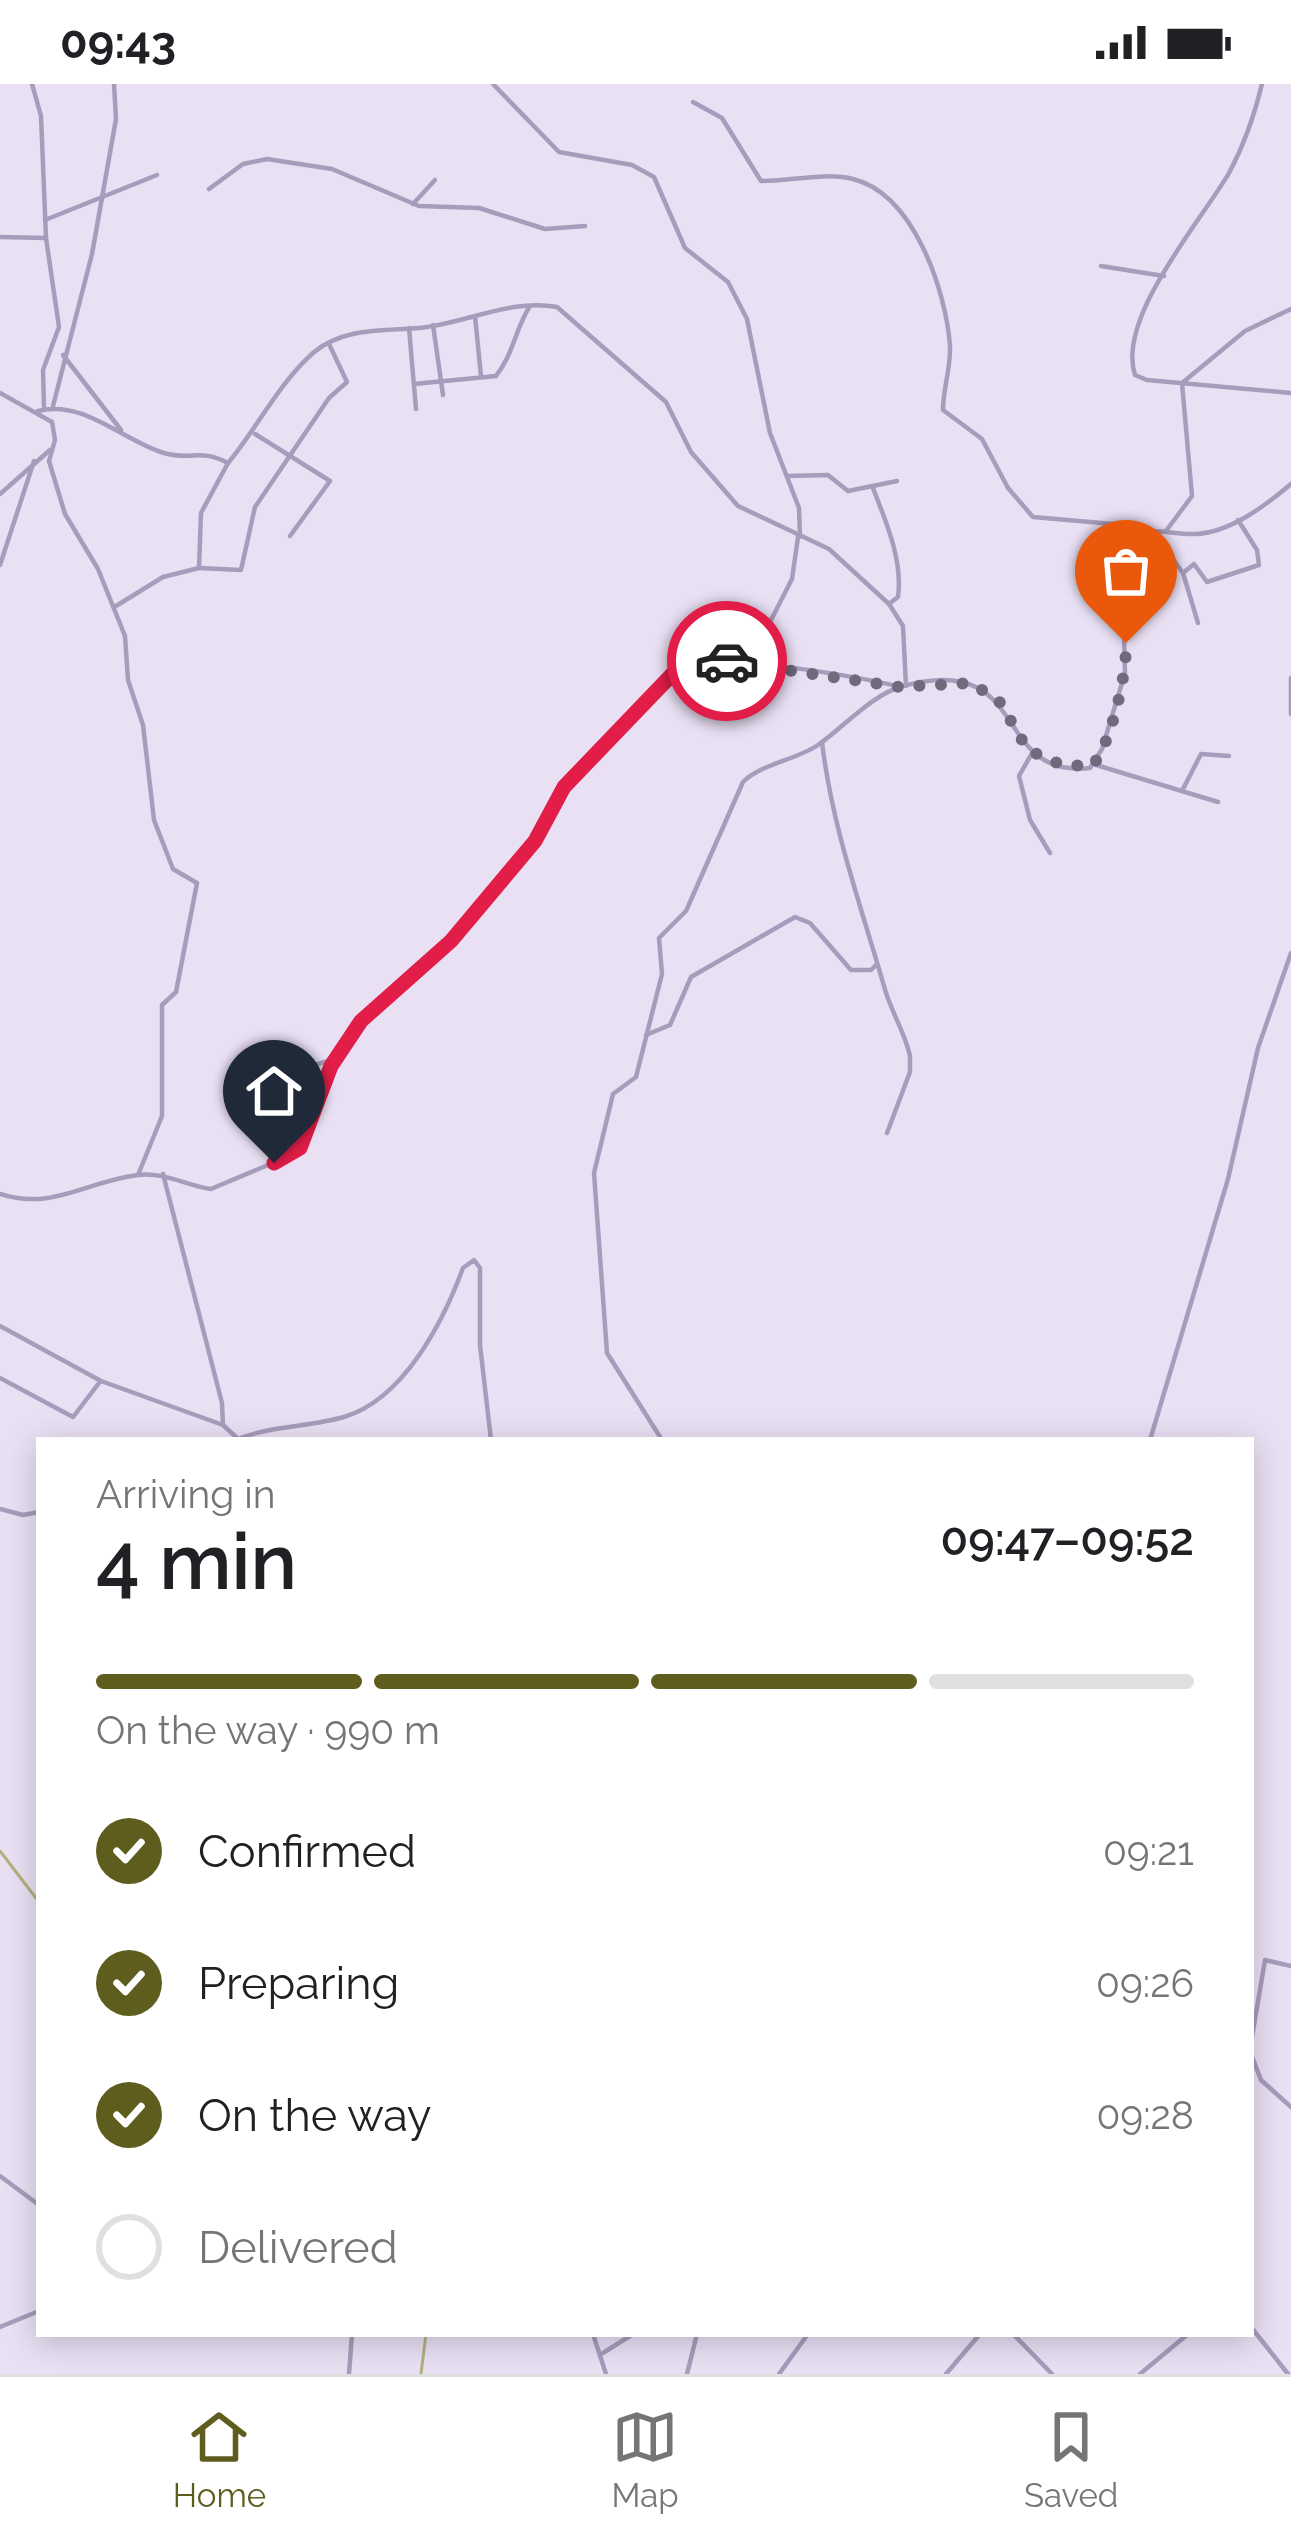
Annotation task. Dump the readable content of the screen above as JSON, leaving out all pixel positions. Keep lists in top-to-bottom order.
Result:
{
  "page": {
    "status": "09:43",
    "heading": ["4 min", "Arriving in", "09:47–09:52"],
    "bar": "On the way · 990 m",
    "list": [
      ["Confirmed", "09:21"],
      ["Preparing", "09:26"],
      ["On the way", "09:28"],
      "Delivered"
    ],
    "tabs": ["Home", "Map", "Saved"]
  }
}
